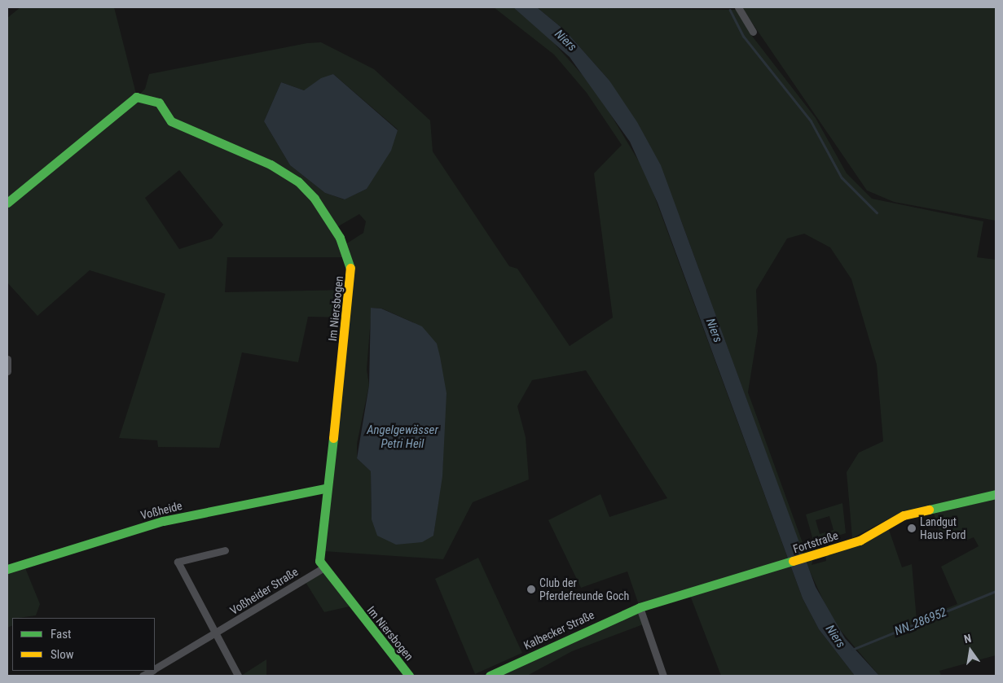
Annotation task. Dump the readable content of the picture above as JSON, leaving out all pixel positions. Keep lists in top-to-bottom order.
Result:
{
  "streets": {
    "street": [
      "Im Niersbogen",
      "Voßheide",
      "Fortstraße",
      "Voßheider Straße",
      "Kalbecker Straße"
    ]
  },
  "crossings": [
    ["Im Niersbogen", "Voßheide"],
    ["Im Niersbogen", "Voßheider Straße"],
    ["Fortstraße", "Kalbecker Straße"]
  ],
  "water": ["Niers", "Angelgewässer Petri Heil", "NN_286952"],
  "places": ["Landgut Haus Ford", "Club der Pferdefreunde Goch"],
  "legend": ["Fast", "Slow"],
  "north": "top"
}
